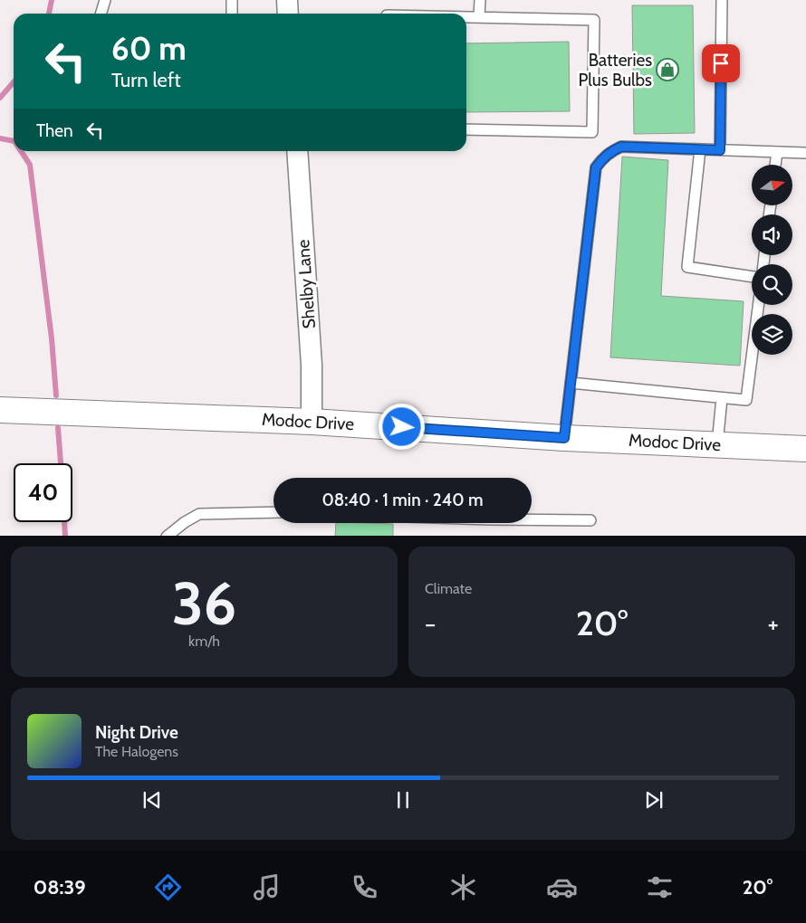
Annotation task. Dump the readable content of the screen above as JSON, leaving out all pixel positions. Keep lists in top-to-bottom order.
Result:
{
  "streets": {
    "street": ["Shelby Lane", "Modoc Drive"]
  },
  "crossings": [
    ["Shelby Lane", "Modoc Drive"]
  ],
  "places": {
    "shop": ["Batteries Plus Bulbs"]
  },
  "north": "right",
  "page": {
    "turn": ["60 m", "Turn left"],
    "then": "Then",
    "limit": "40",
    "trip": "08:40 · 1 min · 240 m",
    "tile": [
      ["36", "km/h"],
      "Climate"
    ],
    "heat": ["−", "20°", "+"],
    "song": ["Night Drive", "The Halogens"],
    "tabs": ["08:39", "20°"]
  }
}
